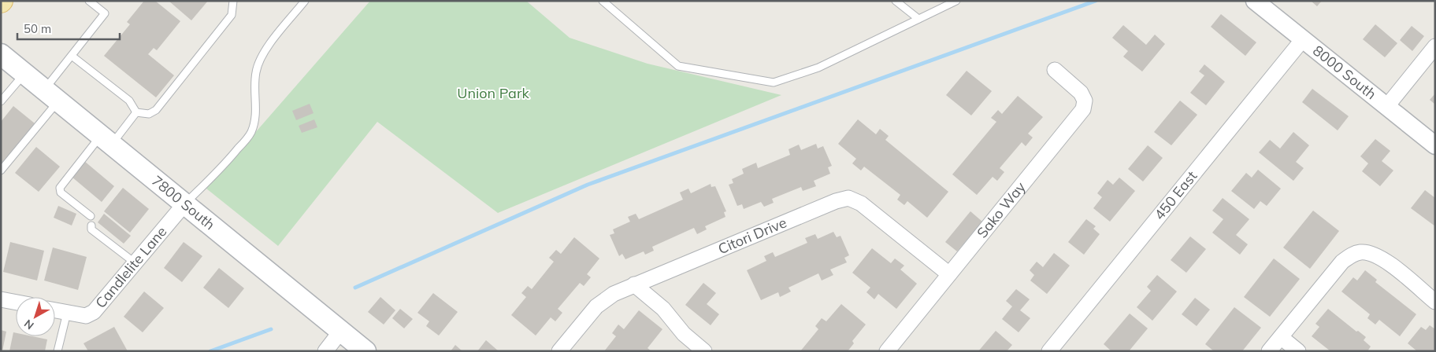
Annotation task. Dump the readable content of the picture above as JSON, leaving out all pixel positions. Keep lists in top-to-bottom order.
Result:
{
  "streets": {
    "main road": ["7800 South"],
    "street": [
      "8000 South",
      "450 East",
      "Sako Way",
      "Citori Drive",
      "Candlelite Lane"
    ]
  },
  "crossings": [
    ["8000 South", "450 East"],
    ["7800 South", "Candlelite Lane"],
    ["Sako Way", "Citori Drive"]
  ],
  "parks": ["Union Park"],
  "scale_bar": "50 m",
  "north": "bottom left"
}
